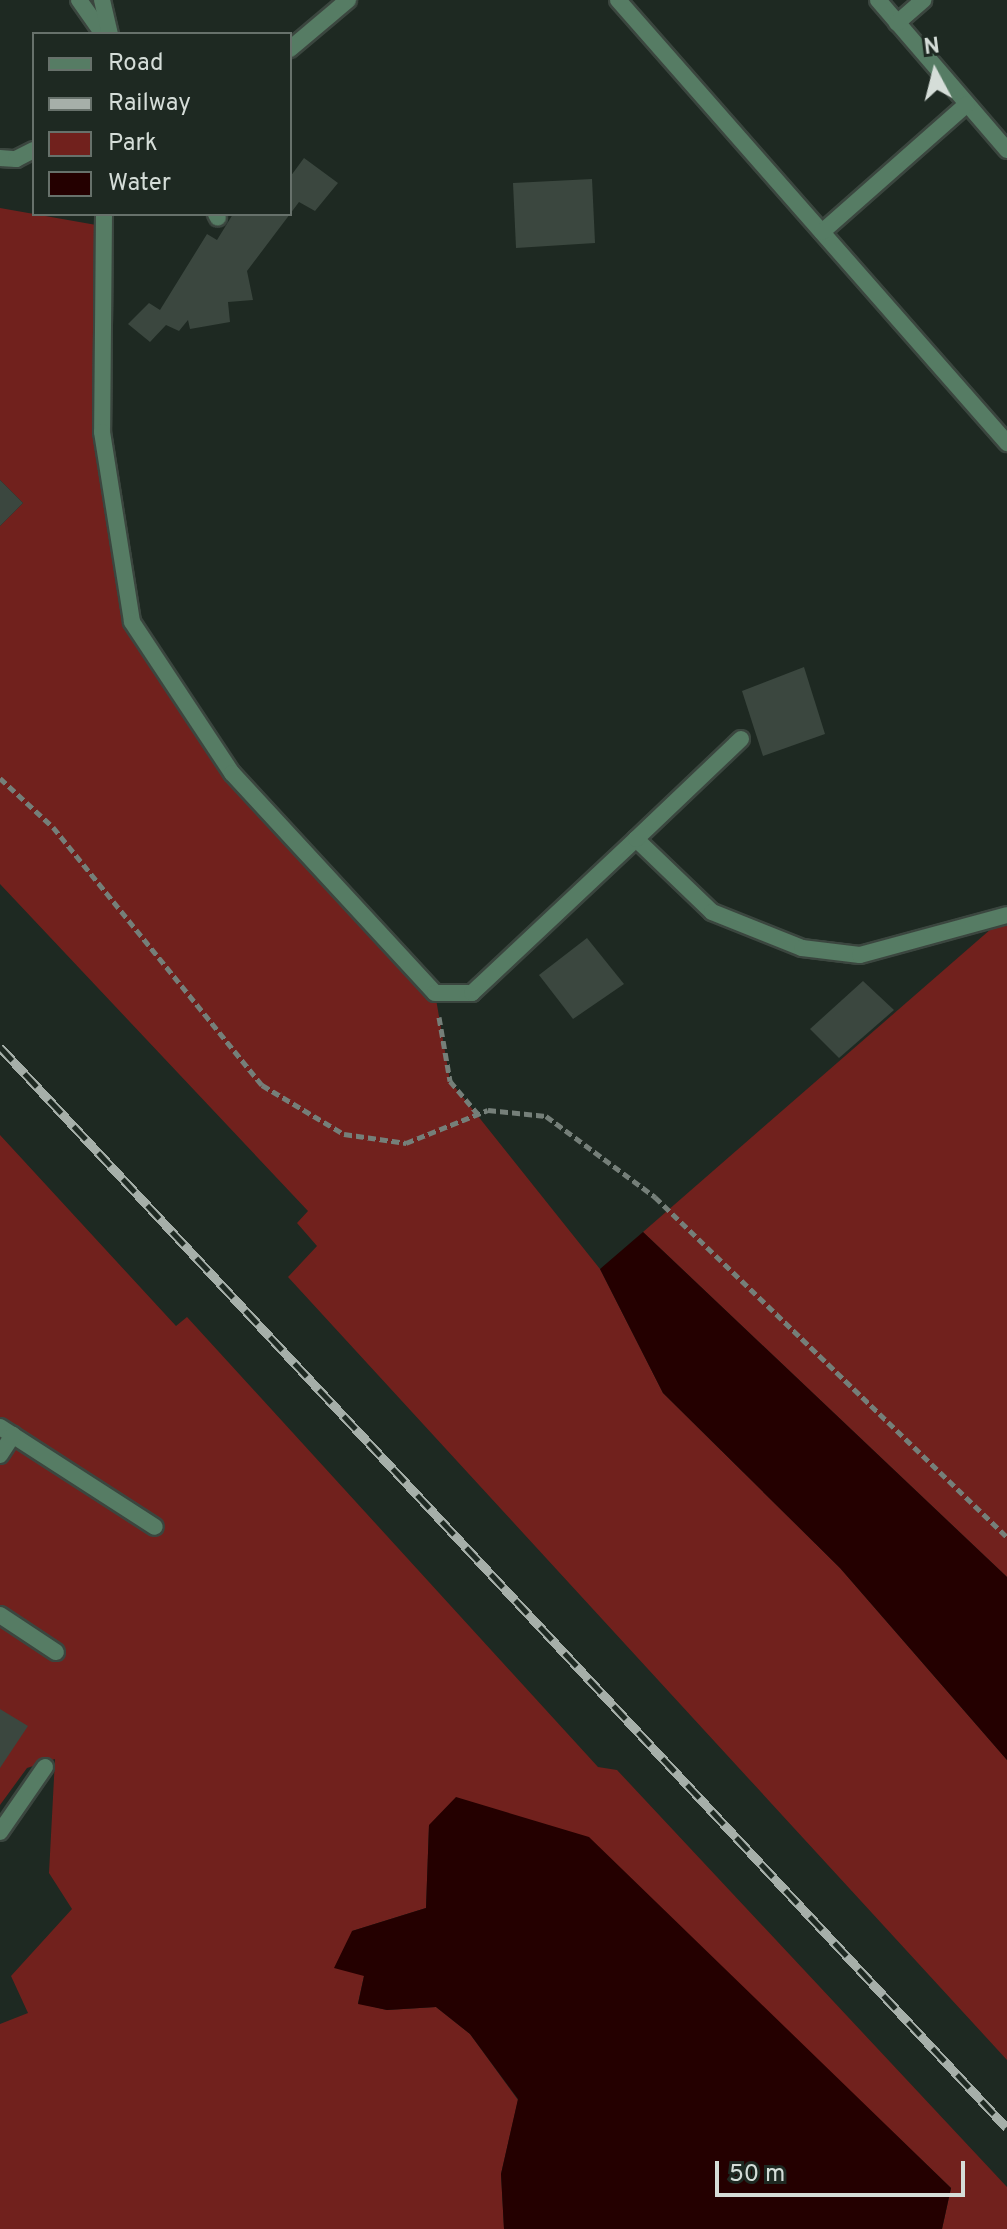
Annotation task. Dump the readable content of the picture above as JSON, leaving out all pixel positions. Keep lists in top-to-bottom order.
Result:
{
  "legend": [
    "Road",
    "Railway",
    "Park",
    "Water"
  ],
  "scale_bar": "50 m",
  "north": "top"
}
